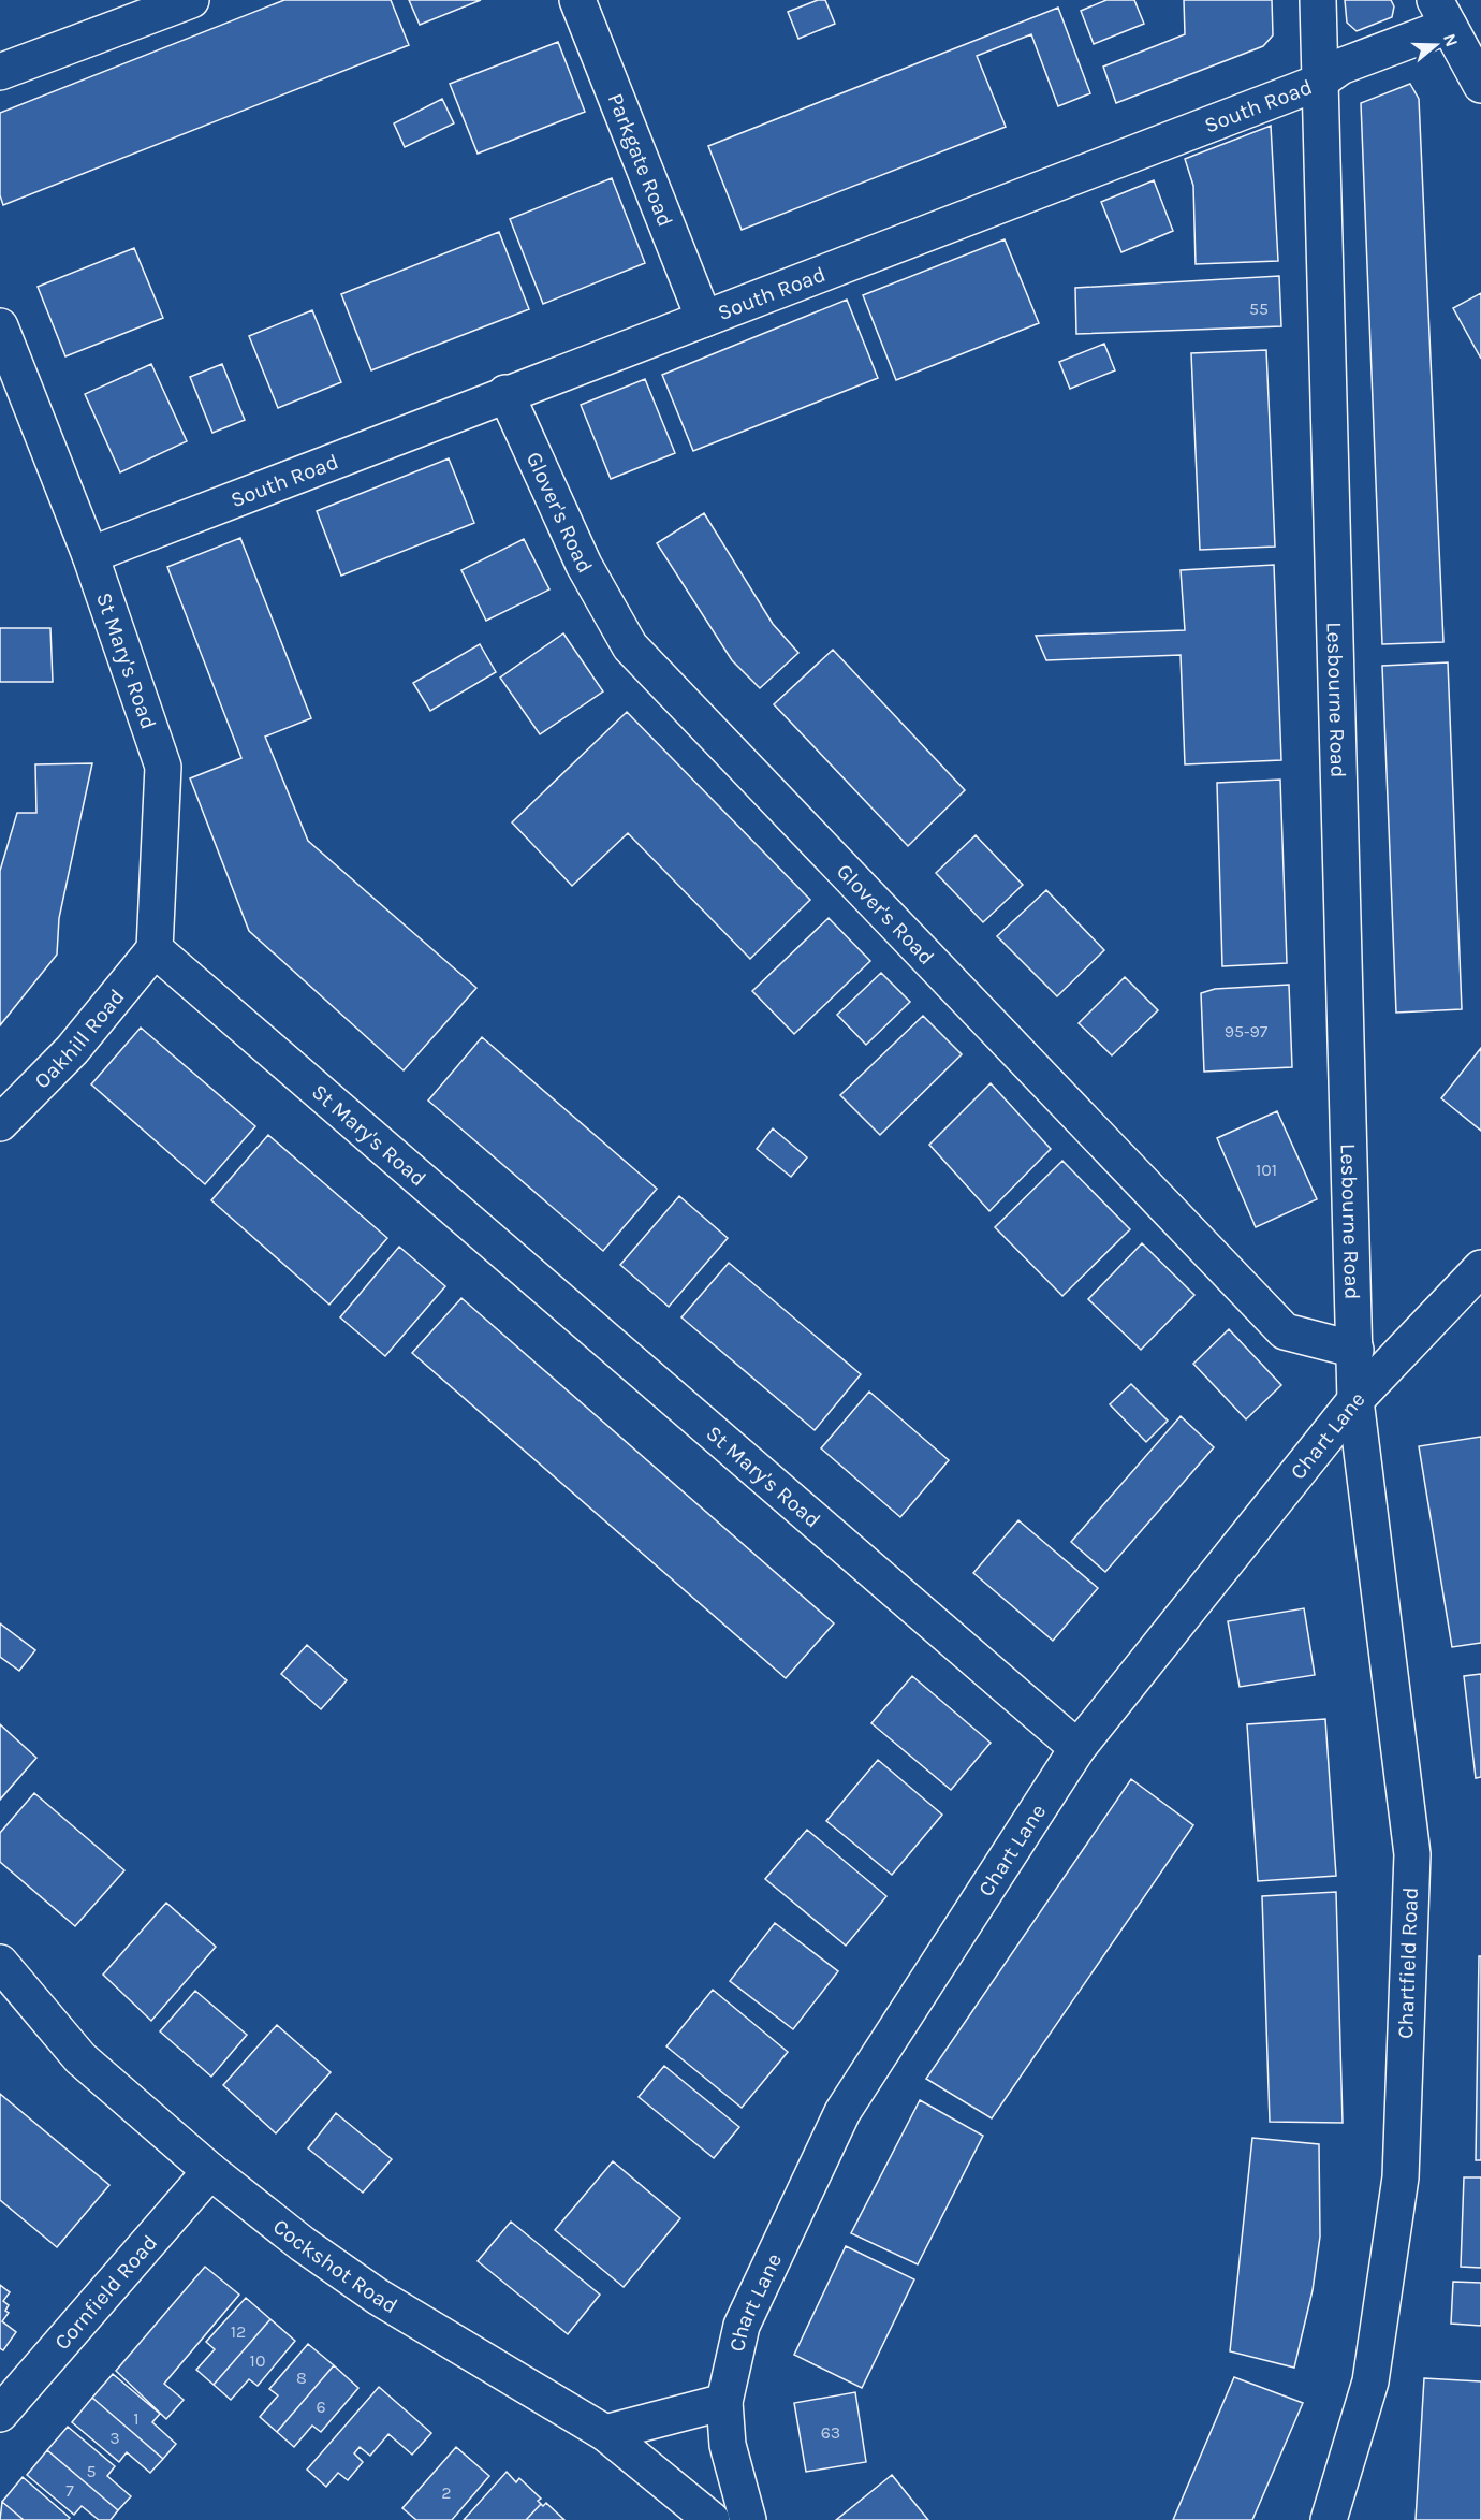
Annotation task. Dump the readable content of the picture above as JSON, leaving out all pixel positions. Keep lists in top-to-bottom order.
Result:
{
  "streets": {
    "street": [
      "South Road",
      "Parkgate Road",
      "Glover's Road",
      "St Mary's Road",
      "Lesbourne Road",
      "Oakhill Road",
      "Chart Lane",
      "Chartfield Road",
      "Cockshot Road",
      "Cornfield Road"
    ]
  },
  "crossings": [
    ["South Road", "Parkgate Road"],
    ["South Road", "Glover's Road"],
    ["South Road", "St Mary's Road"],
    ["South Road", "Lesbourne Road"],
    ["Glover's Road", "Lesbourne Road"],
    ["St Mary's Road", "Oakhill Road"],
    ["St Mary's Road", "Chart Lane"],
    ["Lesbourne Road", "Chart Lane"],
    ["Lesbourne Road", "Chartfield Road"],
    ["Chart Lane", "Chartfield Road"],
    ["Cockshot Road", "Cornfield Road"]
  ],
  "house_numbers": [
    "55",
    "95-97",
    "101",
    "12",
    "10",
    "8",
    "6",
    "1",
    "63",
    "3",
    "5",
    "7",
    "2"
  ],
  "north": "right"
}
